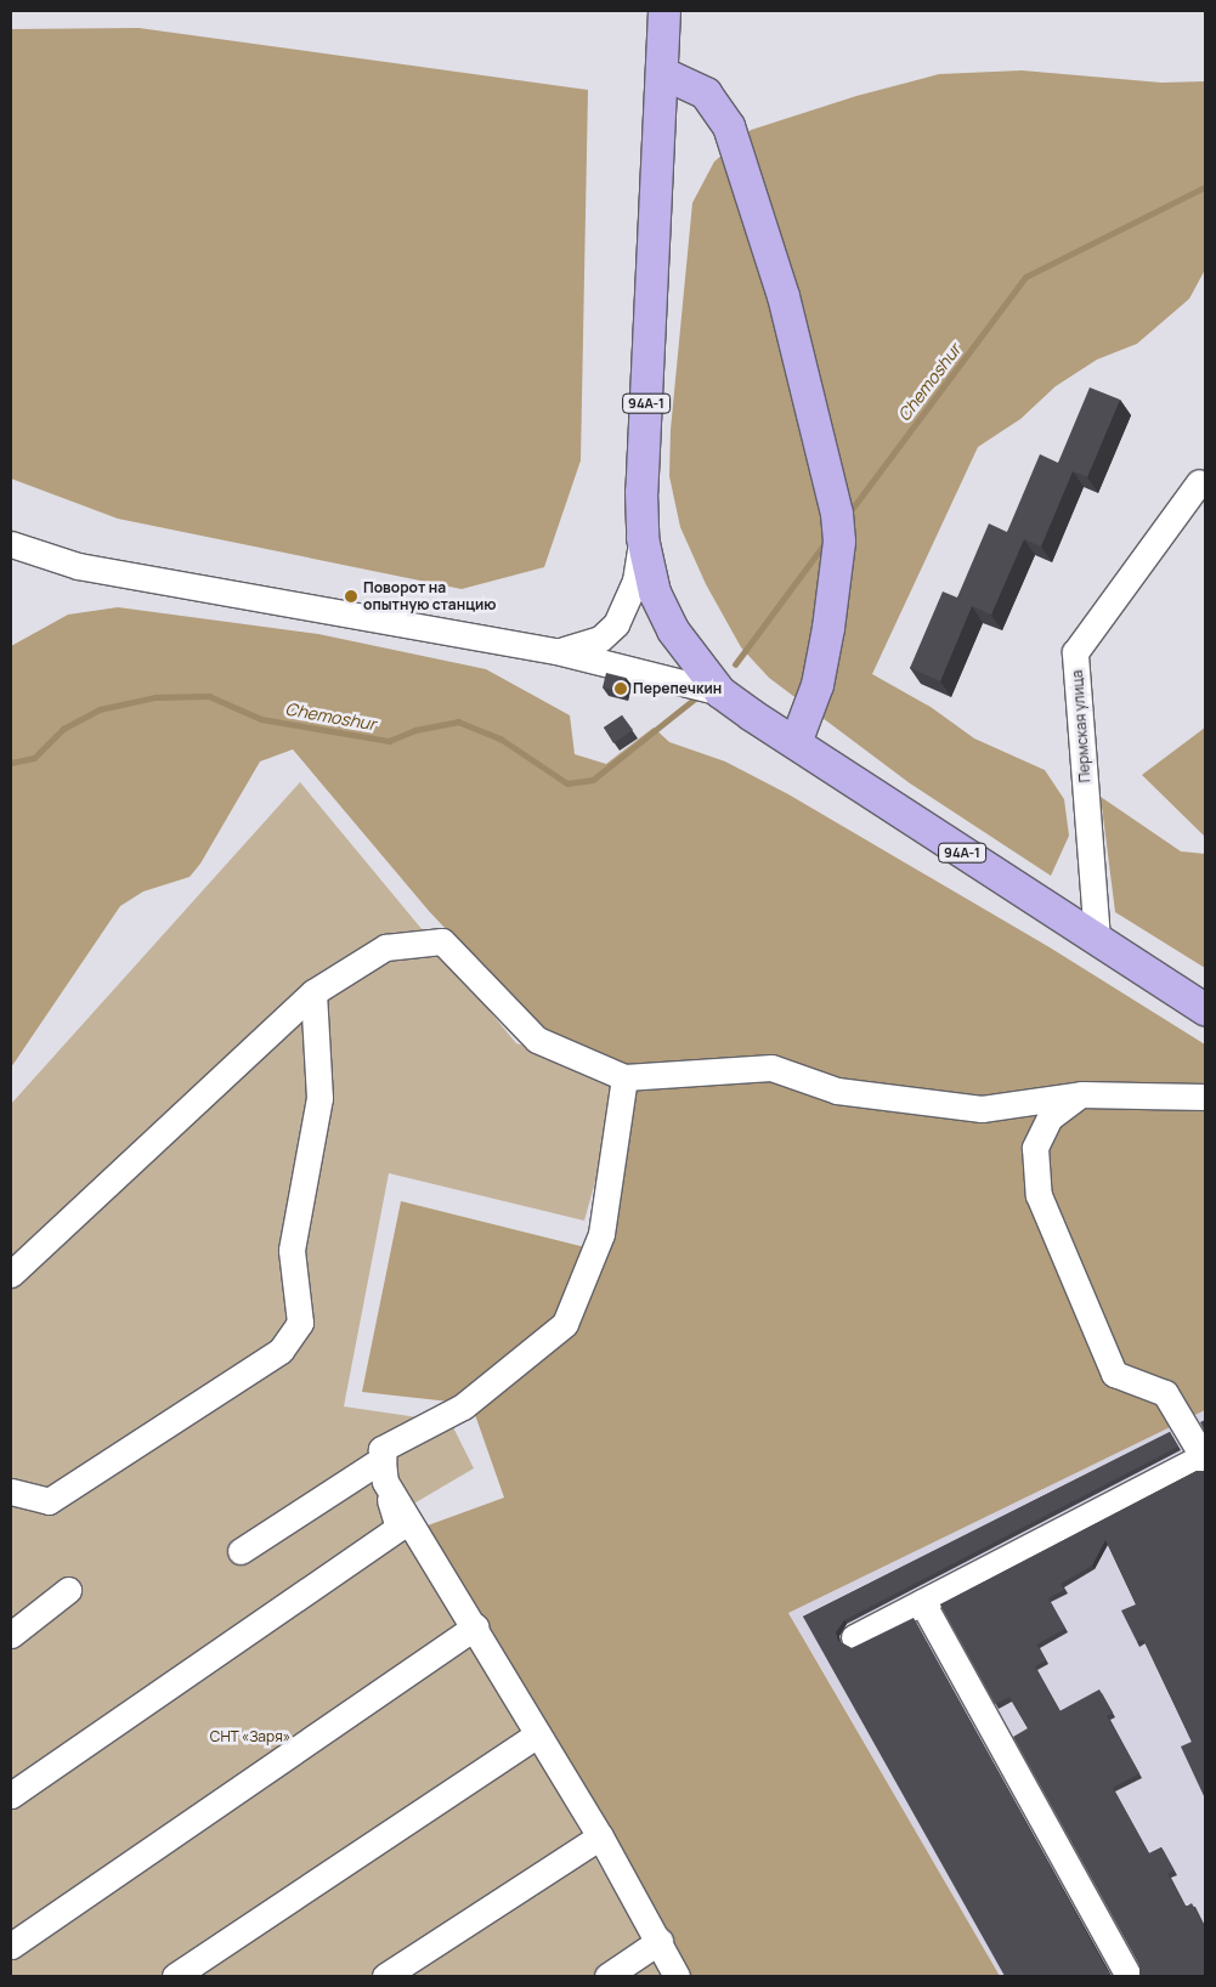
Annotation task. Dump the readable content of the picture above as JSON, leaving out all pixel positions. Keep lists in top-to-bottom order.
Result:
{
  "streets": {
    "main road": ["94А-1"],
    "street": ["Пермская улица"]
  },
  "crossings": [
    ["94А-1", "Пермская улица"]
  ],
  "water": ["Chemoshur"],
  "parks": ["СНТ «Заря»"],
  "places": ["Поворот на опытную станцию", "Перепечкин"]
}
